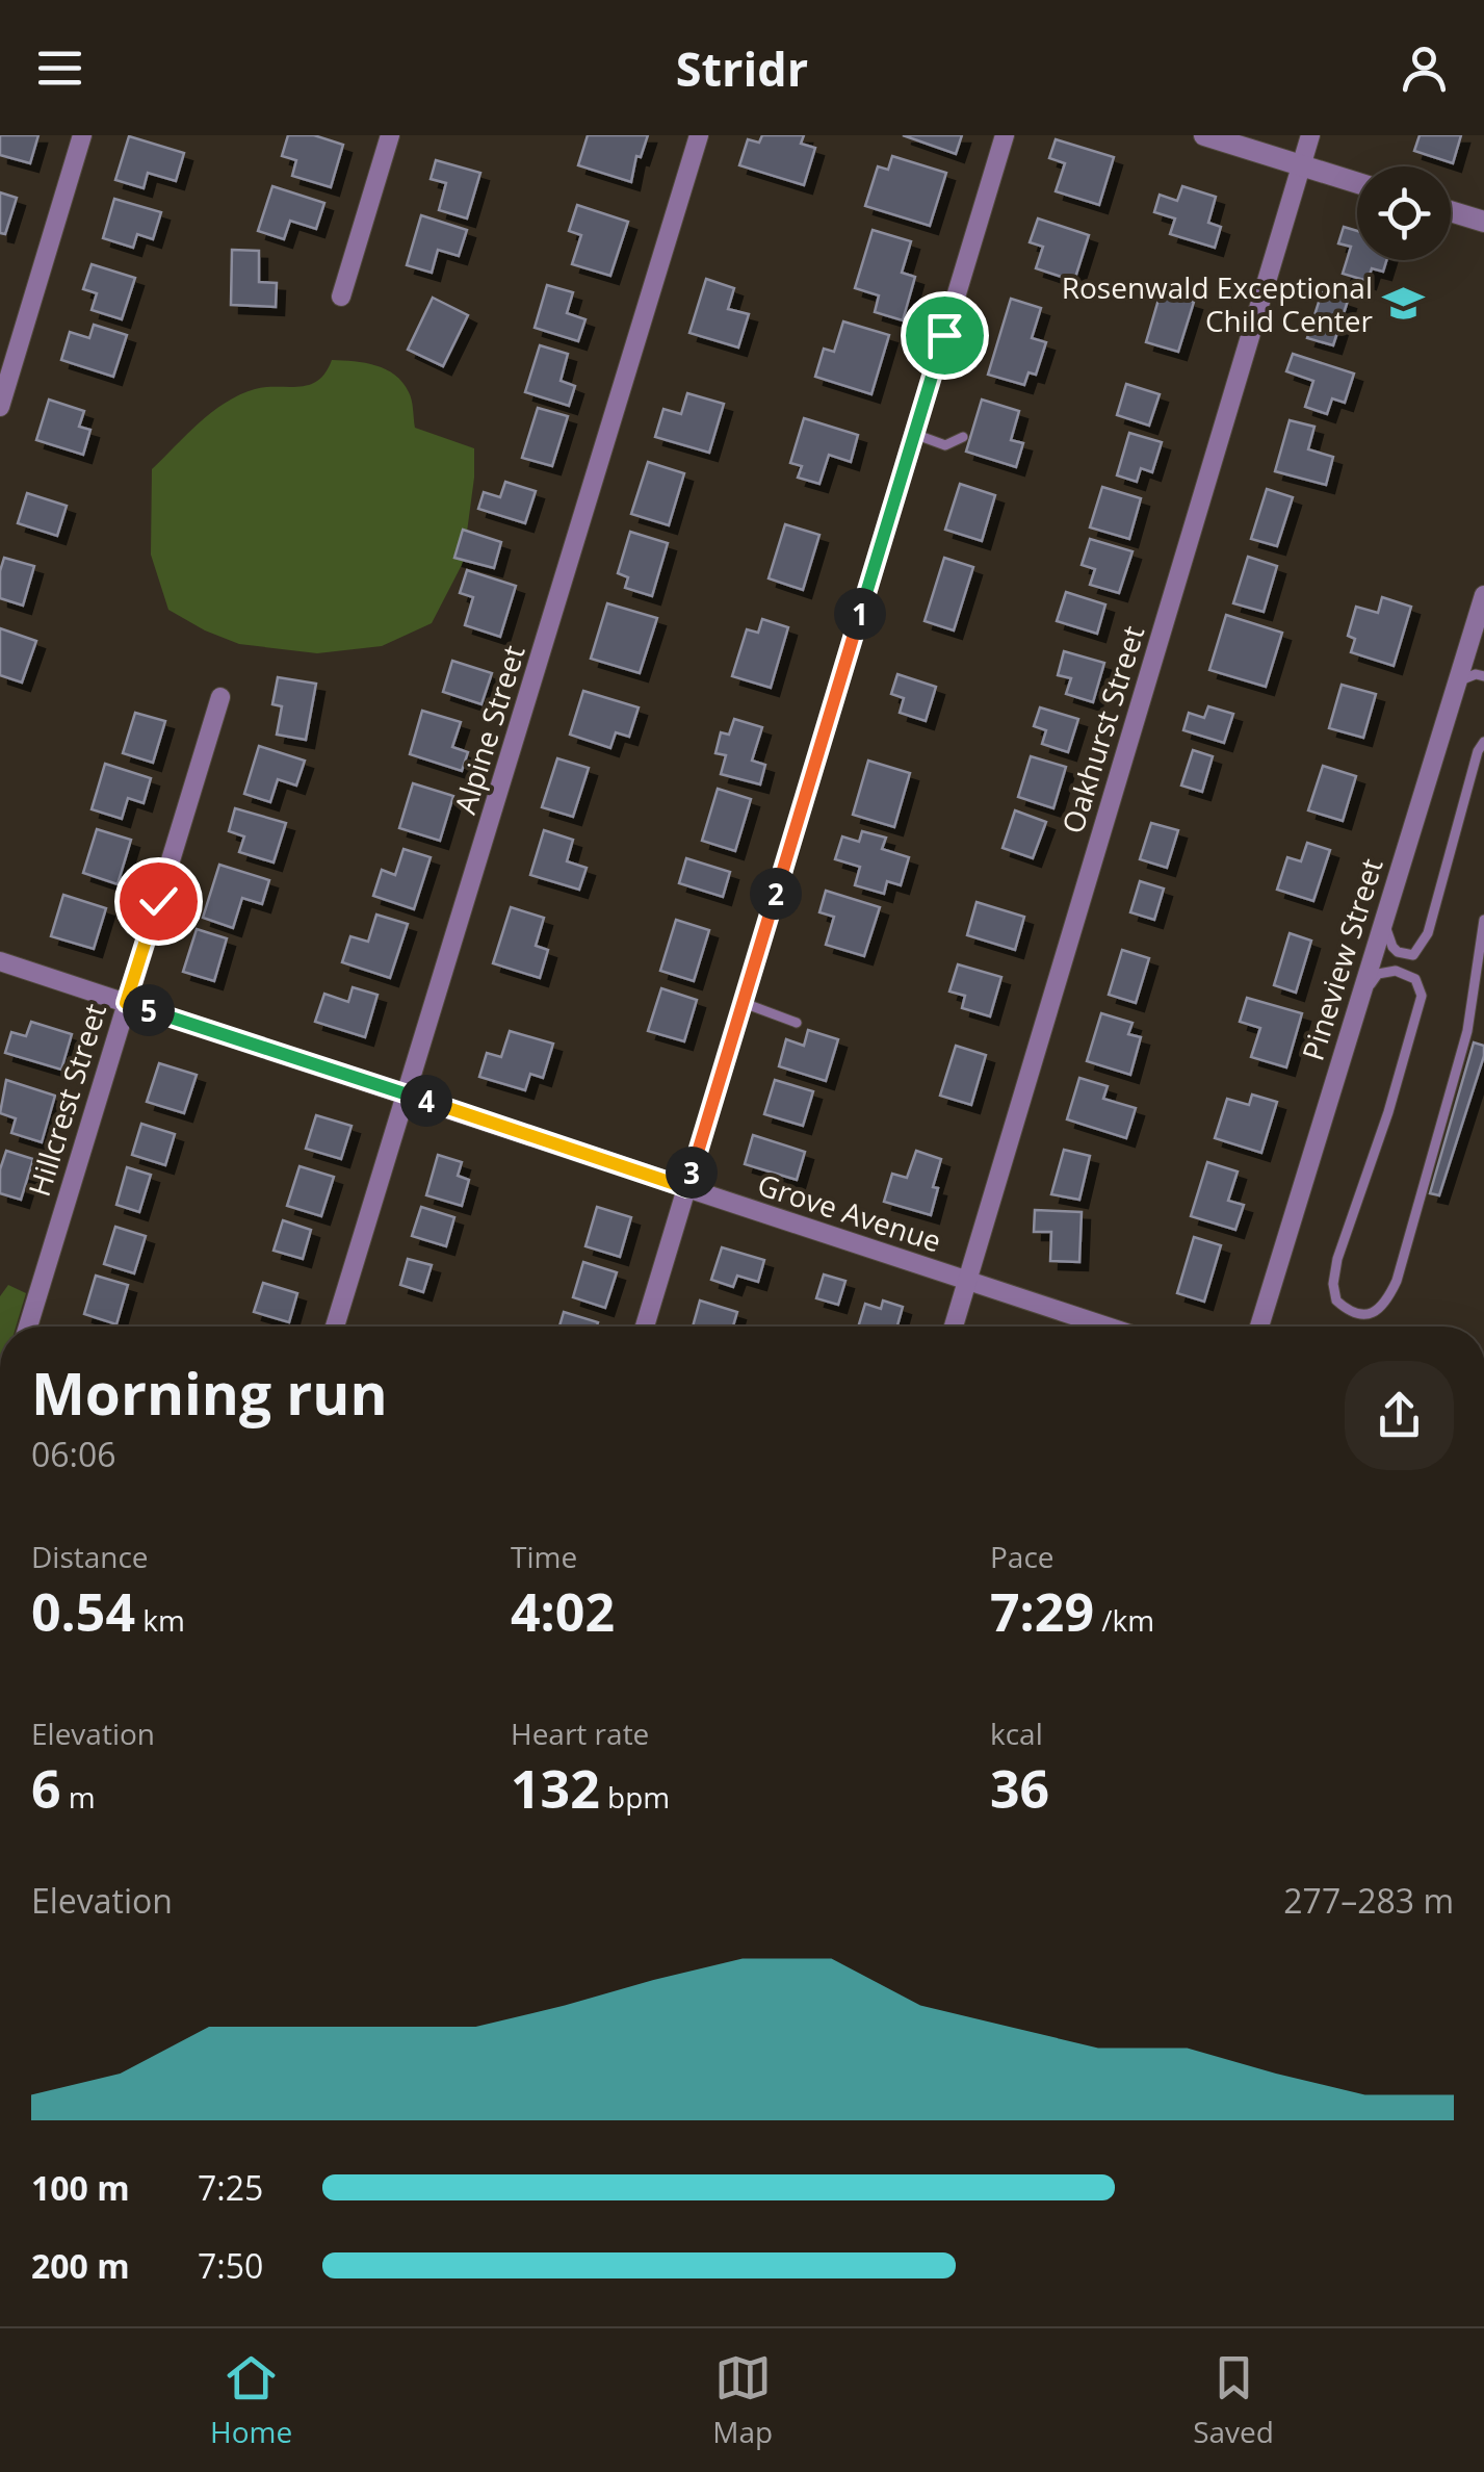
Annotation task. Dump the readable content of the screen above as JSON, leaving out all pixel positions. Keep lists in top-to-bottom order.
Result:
{
  "streets": {
    "street": [
      "Alpine Street",
      "Oakhurst Street",
      "Pineview Street",
      "Hillcrest Street",
      "Grove Avenue"
    ]
  },
  "crossings": [
    ["Alpine Street", "Grove Avenue"],
    ["Oakhurst Street", "Grove Avenue"],
    ["Hillcrest Street", "Grove Avenue"]
  ],
  "places": {
    "school or university": ["Rosenwald Exceptional Child Center"]
  },
  "page": {
    "header": "Stridr",
    "pins": [
      "1",
      "2",
      "5",
      "4",
      "3"
    ],
    "heading": ["Morning run", "06:06"],
    "stats": [
      ["Distance", "0.54 km"],
      ["Time", "4:02"],
      ["Pace", "7:29 /km"],
      ["Elevation", "6 m"],
      ["Heart rate", "132 bpm"],
      ["kcal", "36"]
    ],
    "chart": ["Elevation", "277–283 m"],
    "list": [
      {
        "name": "100 m",
        "note": "7:25"
      },
      {
        "name": "200 m",
        "note": "7:50"
      }
    ],
    "tabs": ["Home", "Map", "Saved"]
  }
}
